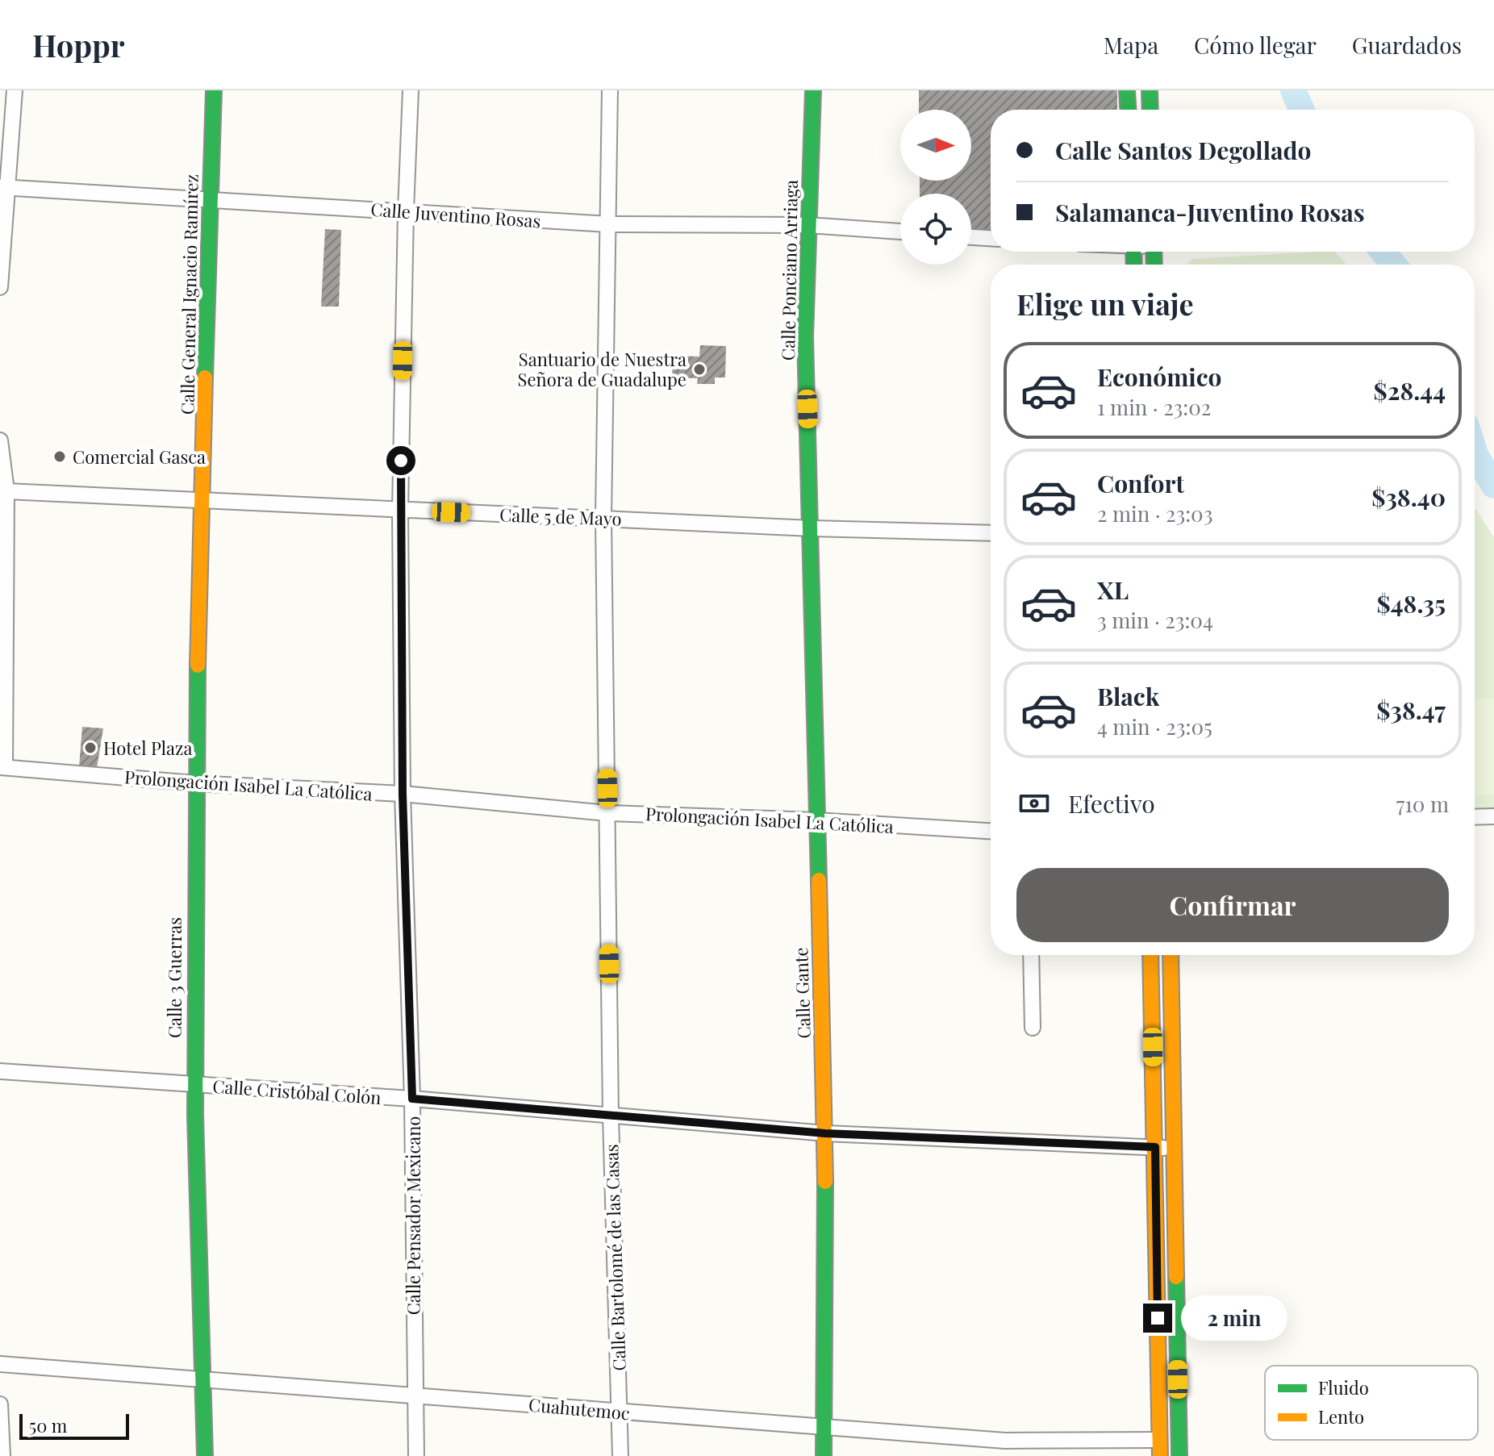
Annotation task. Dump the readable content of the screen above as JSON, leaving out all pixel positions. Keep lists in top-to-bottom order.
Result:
{
  "streets": {
    "street": [
      "Calle Juventino Rosas",
      "Calle Ponciano Arriaga",
      "Calle General Ignacio Ramírez",
      "Calle 5 de Mayo",
      "Prolongación Isabel La Católica",
      "Calle 3 Guerras",
      "Calle Gante",
      "Calle Cristóbal Colón",
      "Calle Pensador Mexicano",
      "Calle Bartolomé de las Casas",
      "Cuahutemoc"
    ]
  },
  "crossings": [
    ["Calle Juventino Rosas", "Calle Ponciano Arriaga"],
    ["Calle Juventino Rosas", "Calle General Ignacio Ramírez"],
    ["Calle Juventino Rosas", "Calle Pensador Mexicano"],
    ["Calle Juventino Rosas", "Calle Bartolomé de las Casas"],
    ["Calle Ponciano Arriaga", "Calle 5 de Mayo"],
    ["Calle Ponciano Arriaga", "Calle Gante"],
    ["Calle General Ignacio Ramírez", "Calle 5 de Mayo"],
    ["Calle General Ignacio Ramírez", "Calle 3 Guerras"],
    ["Calle 5 de Mayo", "Calle 3 Guerras"],
    ["Calle 5 de Mayo", "Calle Gante"],
    ["Calle 5 de Mayo", "Calle Pensador Mexicano"],
    ["Calle 5 de Mayo", "Calle Bartolomé de las Casas"],
    ["Prolongación Isabel La Católica", "Calle 3 Guerras"],
    ["Prolongación Isabel La Católica", "Calle Gante"],
    ["Prolongación Isabel La Católica", "Calle Pensador Mexicano"],
    ["Prolongación Isabel La Católica", "Calle Bartolomé de las Casas"],
    ["Calle 3 Guerras", "Calle Cristóbal Colón"],
    ["Calle 3 Guerras", "Cuahutemoc"],
    ["Calle Gante", "Calle Cristóbal Colón"],
    ["Calle Gante", "Cuahutemoc"],
    ["Calle Cristóbal Colón", "Calle Pensador Mexicano"],
    ["Calle Cristóbal Colón", "Calle Bartolomé de las Casas"],
    ["Calle Pensador Mexicano", "Cuahutemoc"],
    ["Calle Bartolomé de las Casas", "Cuahutemoc"]
  ],
  "places": ["Santuario de Nuestra Señora de Guadalupe", "Comercial Gasca", "Hotel Plaza"],
  "legend": ["Fluido", "Lento"],
  "scale_bar": "50 m",
  "north": "right",
  "page": {
    "header": "Hoppr",
    "nav": ["Mapa", "Cómo llegar", "Guardados"],
    "banner": ["Calle Santos Degollado", "Salamanca-Juventino Rosas"],
    "heading": "Elige un viaje",
    "list": [
      {
        "name": "Económico",
        "note": "1 min · 23:02",
        "value": "$28.44"
      },
      {
        "name": "Confort",
        "note": "2 min · 23:03",
        "value": "$38.40"
      },
      {
        "name": "XL",
        "note": "3 min · 23:04",
        "value": "$48.35"
      },
      {
        "name": "Black",
        "note": "4 min · 23:05",
        "value": "$38.47"
      }
    ],
    "pay": ["Efectivo", "710 m"],
    "buttons": "Confirmar",
    "bubble": "2 min",
    "scale": "50 m"
  }
}
